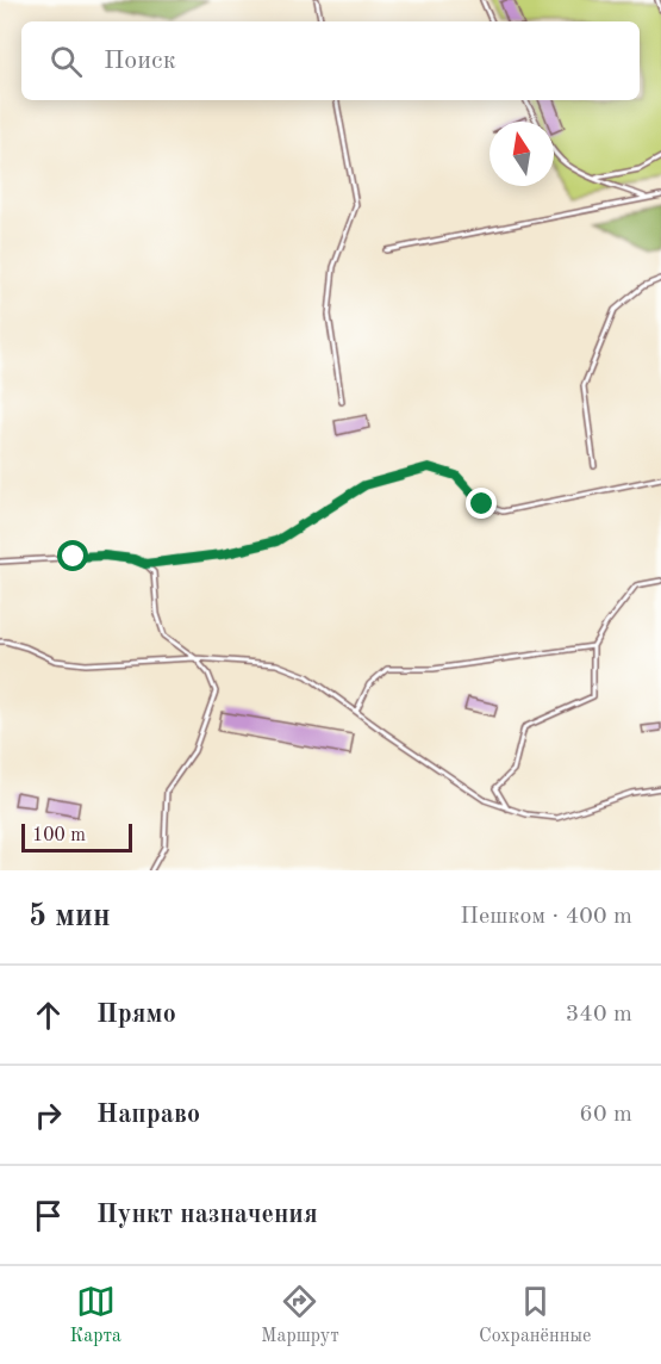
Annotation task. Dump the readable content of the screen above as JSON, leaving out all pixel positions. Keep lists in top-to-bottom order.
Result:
{
  "scale_bar": "100 m",
  "north": "top",
  "page": {
    "search": "Поиск",
    "scale": "100 m",
    "heading": ["5 мин", "Пешком · 400 m"],
    "list": [
      ["Прямо", "340 m"],
      ["Направо", "60 m"],
      "Пункт назначения"
    ],
    "nav": ["Карта", "Маршрут", "Сохранённые"]
  }
}
